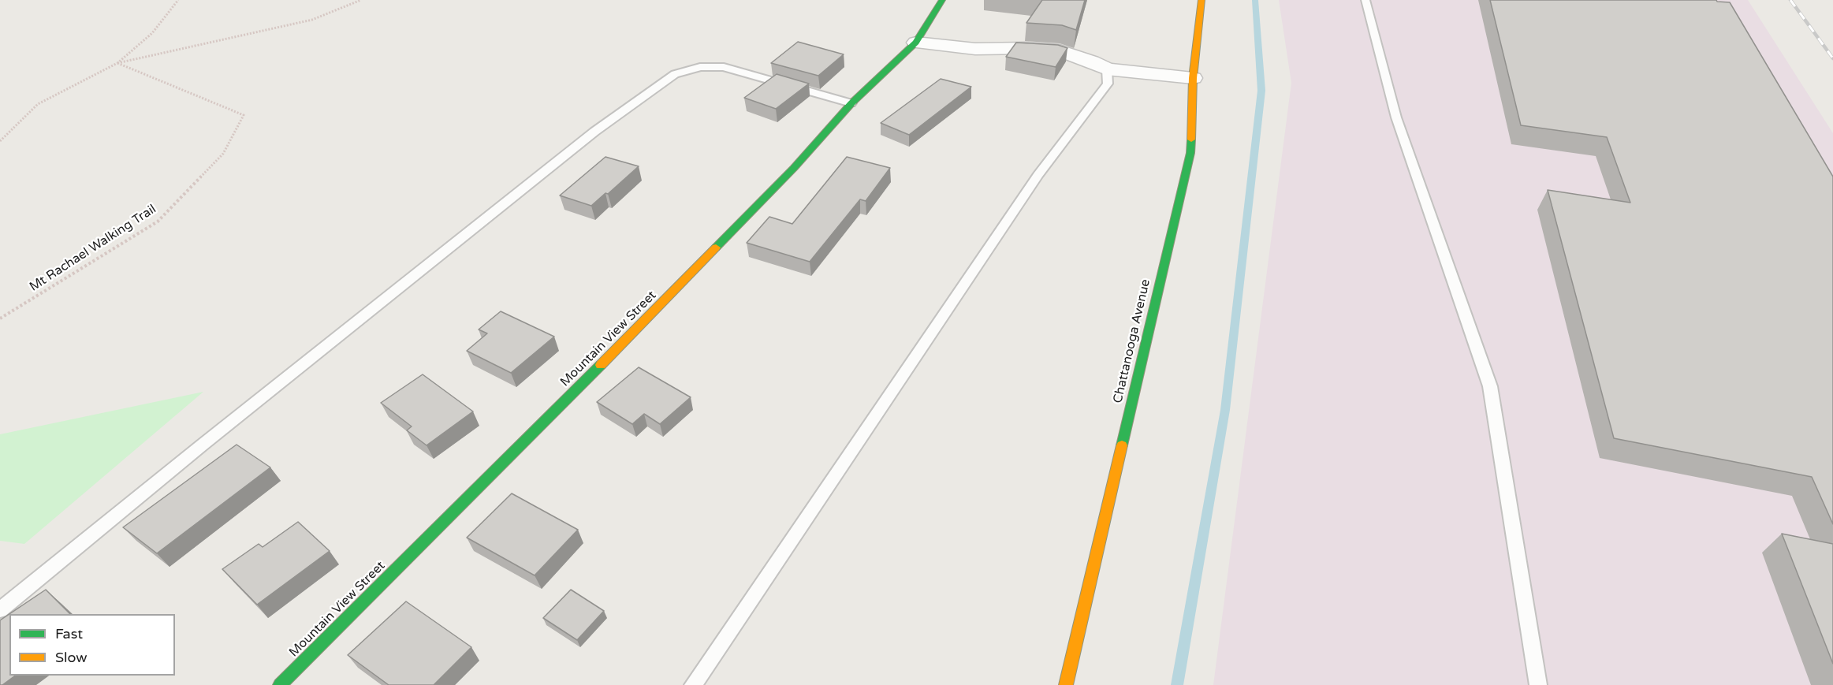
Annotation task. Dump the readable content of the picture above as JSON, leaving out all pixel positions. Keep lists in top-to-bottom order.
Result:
{
  "streets": {
    "street": ["Mountain View Street", "Chattanooga Avenue"],
    "path": ["Mt Rachael Walking Trail"]
  },
  "legend": ["Fast", "Slow"]
}
